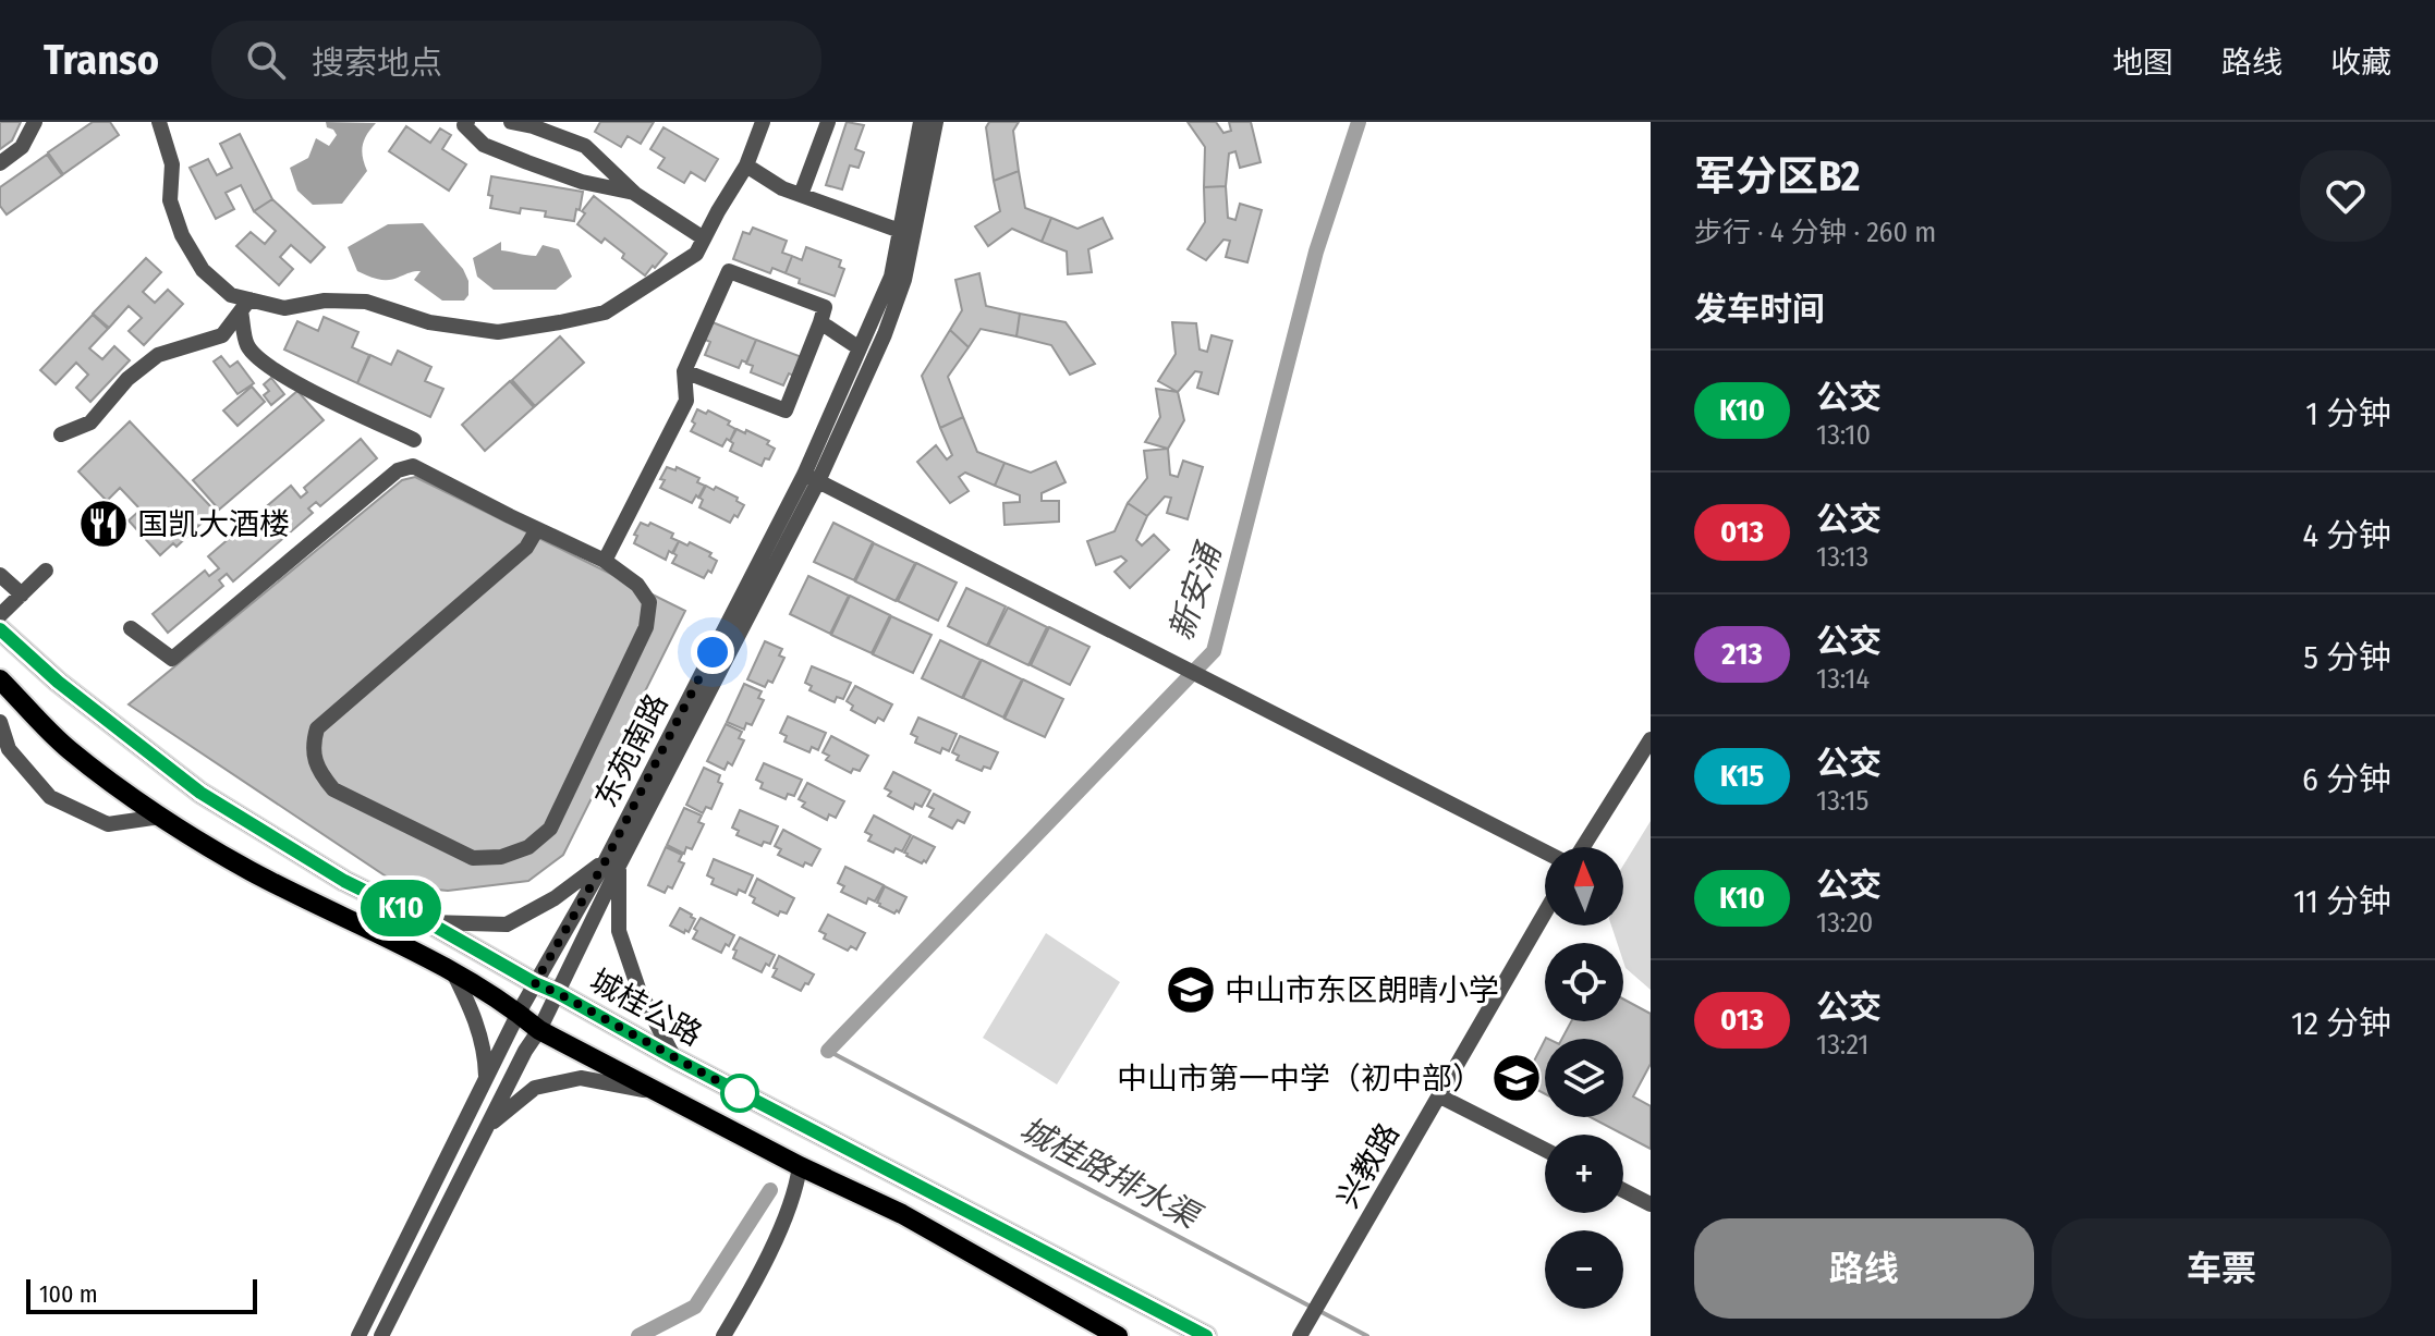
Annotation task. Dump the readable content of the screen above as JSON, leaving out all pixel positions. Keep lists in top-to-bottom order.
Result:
{
  "streets": {
    "main road": ["城桂公路"],
    "street": ["东苑南路", "兴教路"]
  },
  "crossings": [
    ["东苑南路", "城桂公路"]
  ],
  "water": ["新安涌", "城桂路排水渠"],
  "places": {
    "restaurant": ["国凯大酒楼"],
    "school or university": ["中山市东区朗晴小学", "中山市第一中学（初中部）"]
  },
  "lines": ["bus line K10"],
  "scale_bar": "100 m",
  "north": "top",
  "page": {
    "header": "Transo",
    "search": "搜索地点",
    "nav": ["地图", "路线", "收藏"],
    "on_map": "K10",
    "heading": [
      ["军分区B2", "步行 · 4 分钟 · 260 m"],
      "发车时间"
    ],
    "list": [
      {
        "mark": "K10",
        "name": "公交",
        "note": "13:10",
        "value": "1 分钟"
      },
      {
        "mark": "013",
        "name": "公交",
        "note": "13:13",
        "value": "4 分钟"
      },
      {
        "mark": "213",
        "name": "公交",
        "note": "13:14",
        "value": "5 分钟"
      },
      {
        "mark": "K15",
        "name": "公交",
        "note": "13:15",
        "value": "6 分钟"
      },
      {
        "mark": "K10",
        "name": "公交",
        "note": "13:20",
        "value": "11 分钟"
      },
      {
        "mark": "013",
        "name": "公交",
        "note": "13:21",
        "value": "12 分钟"
      }
    ],
    "map_buttons": ["+", "−"],
    "buttons": ["路线", "车票"],
    "scale": "100 m"
  }
}
